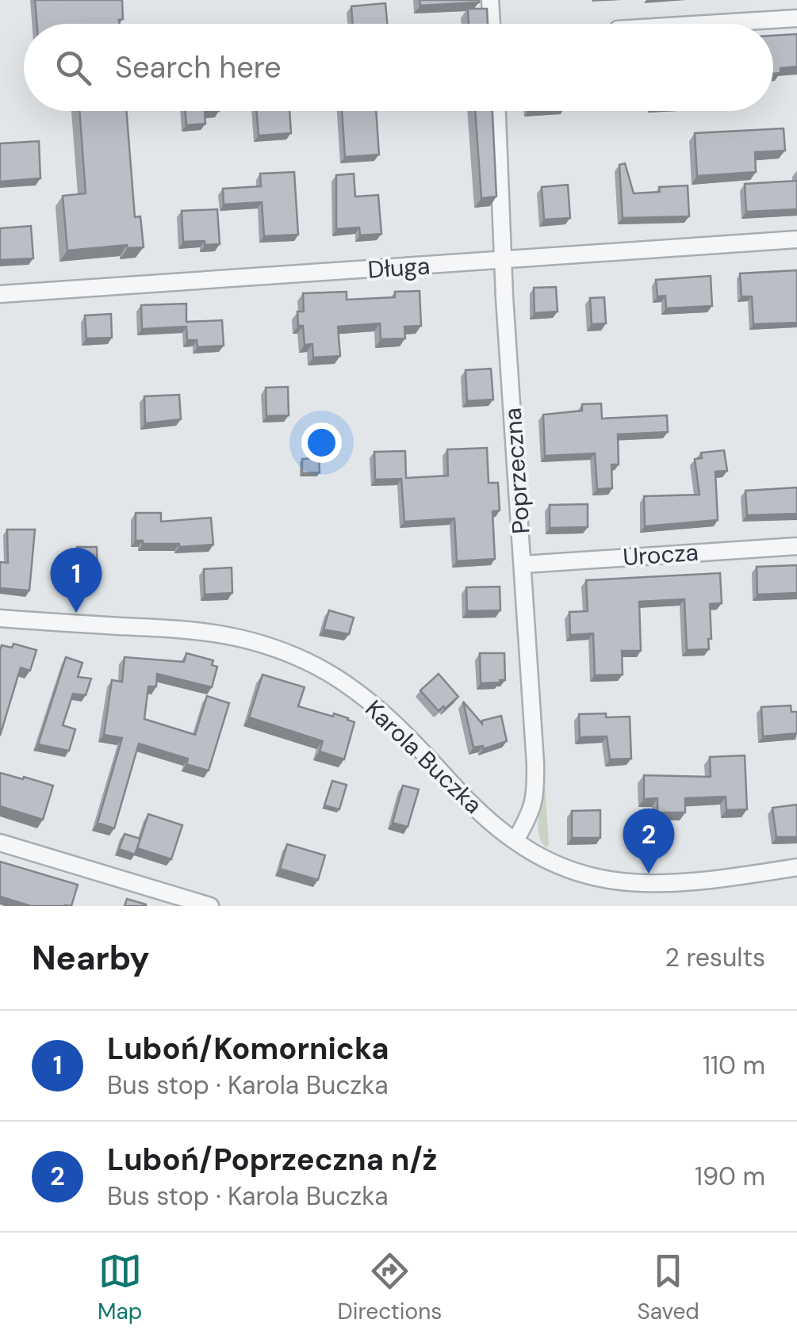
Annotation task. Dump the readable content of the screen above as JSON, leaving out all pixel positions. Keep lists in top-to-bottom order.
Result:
{
  "streets": {
    "street": [
      "Długa",
      "Poprzeczna",
      "Urocza",
      "Karola Buczka"
    ]
  },
  "crossings": [
    ["Długa", "Poprzeczna"],
    ["Poprzeczna", "Urocza"],
    ["Poprzeczna", "Karola Buczka"]
  ],
  "page": {
    "search": "Search here",
    "pins": ["1", "2"],
    "heading": ["Nearby", "2 results"],
    "list": [
      {
        "mark": "1",
        "name": "Luboń/Komornicka",
        "note": "Bus stop · Karola Buczka",
        "value": "110 m"
      },
      {
        "mark": "2",
        "name": "Luboń/Poprzeczna n/ż",
        "note": "Bus stop · Karola Buczka",
        "value": "190 m"
      }
    ],
    "nav": ["Map", "Directions", "Saved"]
  }
}
